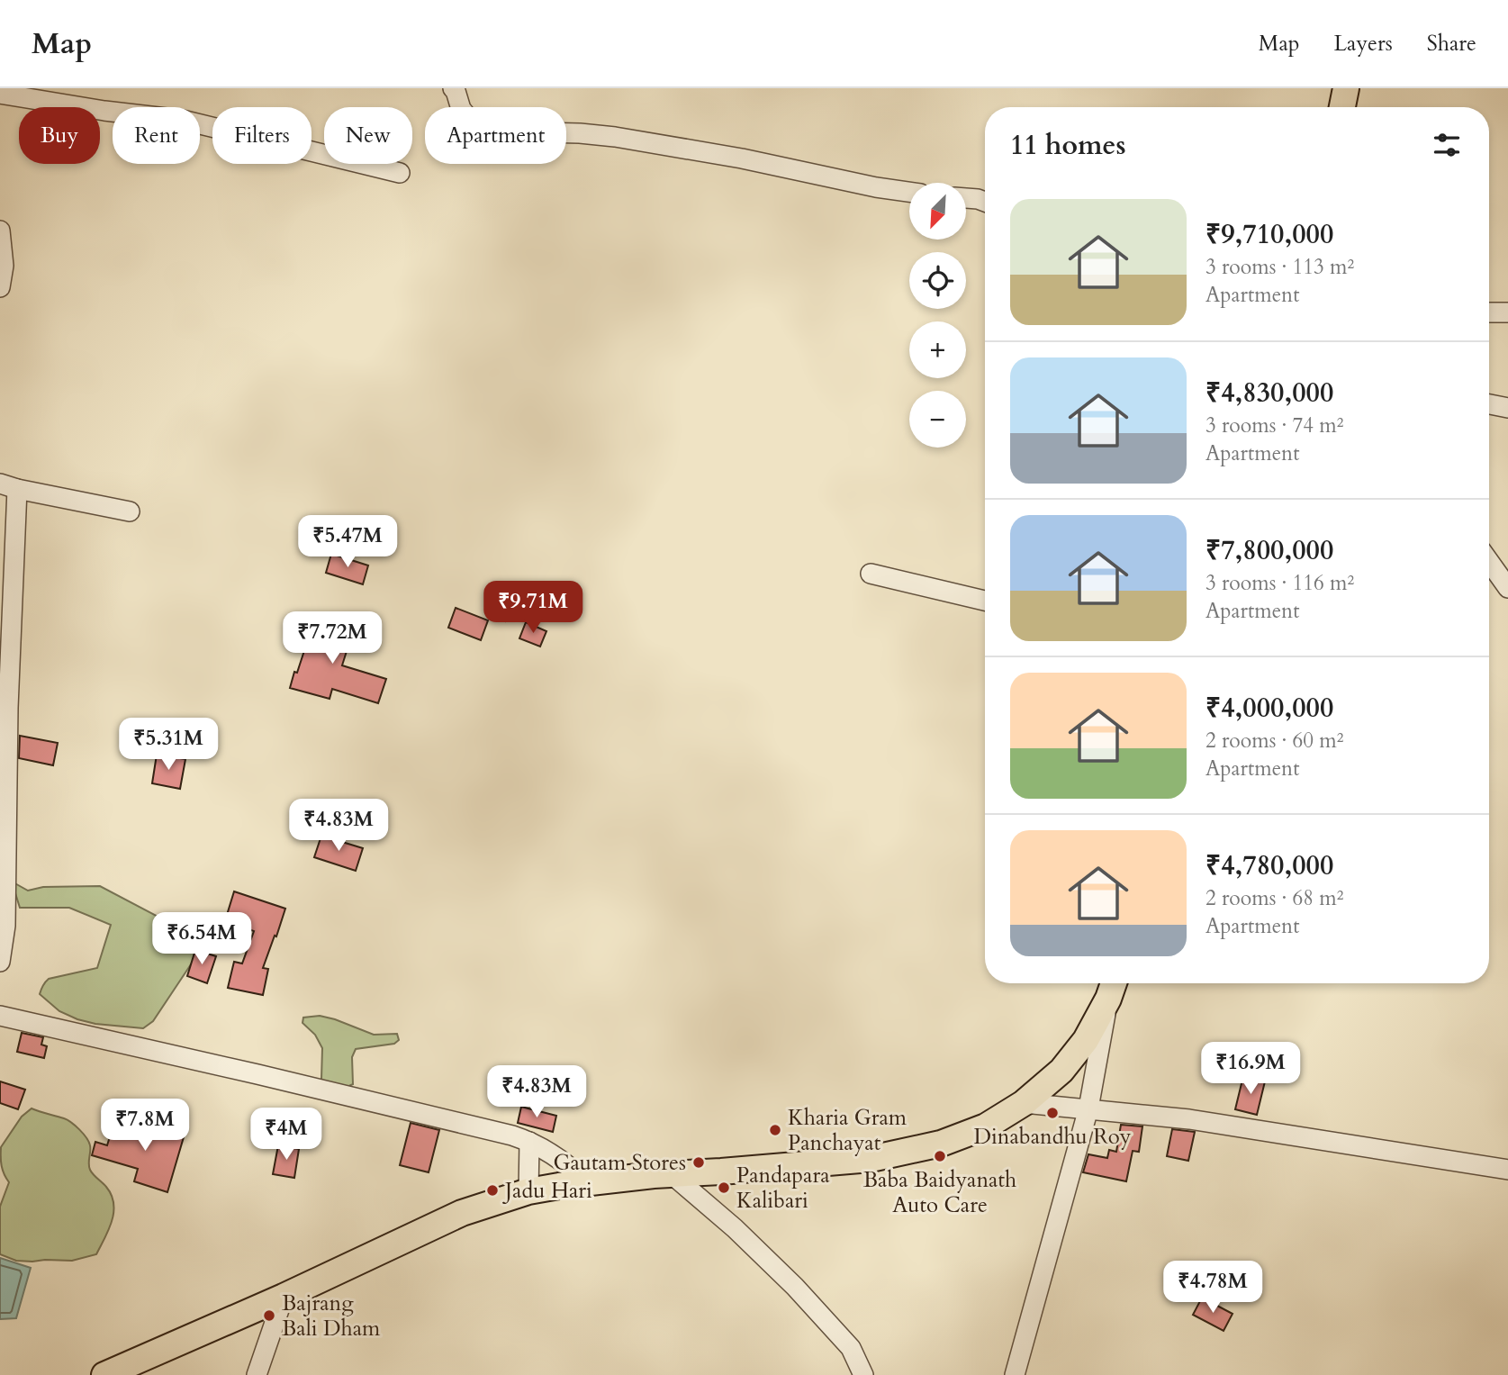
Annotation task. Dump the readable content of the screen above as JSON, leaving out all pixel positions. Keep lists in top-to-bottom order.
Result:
{
  "places": [
    "Dinabandhu Roy",
    "Kharia Gram Panchayat",
    "Baba Baidyanath Auto Care",
    "Gautam Stores",
    "Pandapara Kalibari",
    "Jadu Hari",
    "Bajrang Bali Dham"
  ],
  "north": "bottom left",
  "page": {
    "header": "Map",
    "nav": ["Map", "Layers", "Share"],
    "chip": [
      "Buy",
      "Rent",
      "Filters",
      "New",
      "Apartment"
    ],
    "heading": "11 homes",
    "map_buttons": ["+", "−"],
    "list": [
      {
        "name": "₹9,710,000",
        "note": "3 rooms · 113 m² · Apartment"
      },
      {
        "name": "₹4,830,000",
        "note": "3 rooms · 74 m² · Apartment"
      },
      {
        "name": "₹7,800,000",
        "note": "3 rooms · 116 m² · Apartment"
      },
      {
        "name": "₹4,000,000",
        "note": "2 rooms · 60 m² · Apartment"
      },
      {
        "name": "₹4,780,000",
        "note": "2 rooms · 68 m² · Apartment"
      }
    ],
    "price": [
      "₹5.47M",
      "₹9.71M",
      "₹7.72M",
      "₹5.31M",
      "₹4.83M",
      "₹6.54M",
      "₹16.9M",
      "₹4.83M",
      "₹7.8M",
      "₹4M",
      "₹4.78M"
    ]
  }
}
